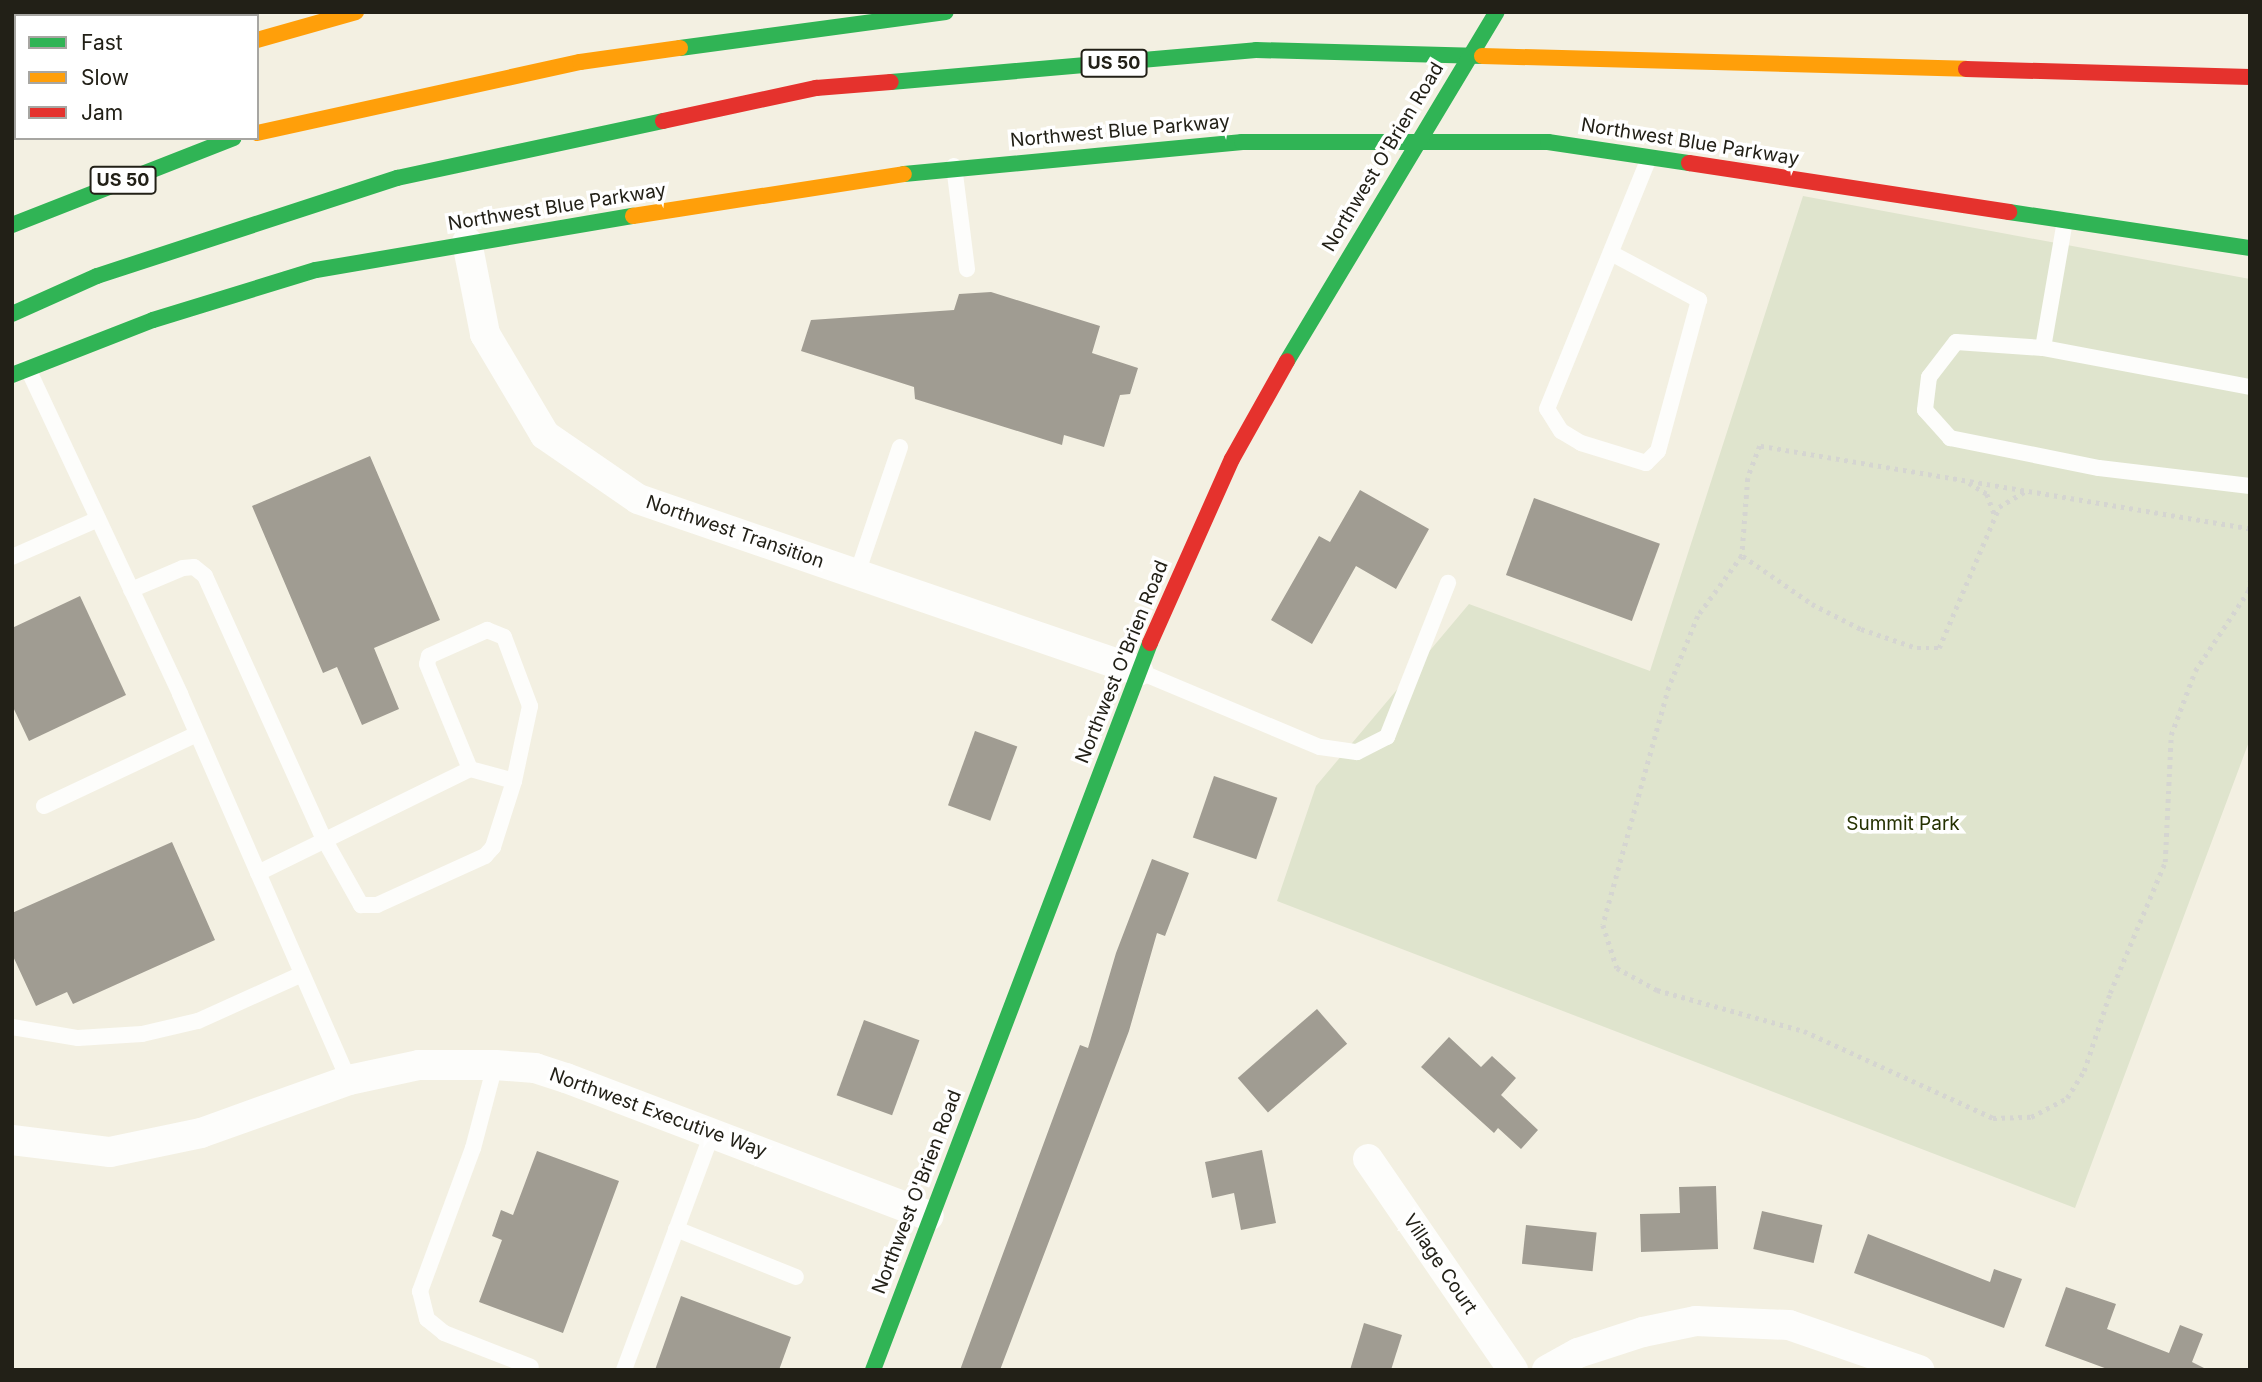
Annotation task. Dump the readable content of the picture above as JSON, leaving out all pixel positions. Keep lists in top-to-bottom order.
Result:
{
  "streets": {
    "main road": ["US 50", "Northwest Blue Parkway", "Northwest O'Brien Road"],
    "street": ["Northwest Transition", "Northwest Executive Way", "Village Court"]
  },
  "crossings": [
    ["Northwest Blue Parkway", "Northwest Transition"],
    ["Northwest O'Brien Road", "Northwest Transition"],
    ["Northwest O'Brien Road", "Northwest Executive Way"]
  ],
  "parks": ["Summit Park"],
  "legend": ["Fast", "Slow", "Jam"]
}
